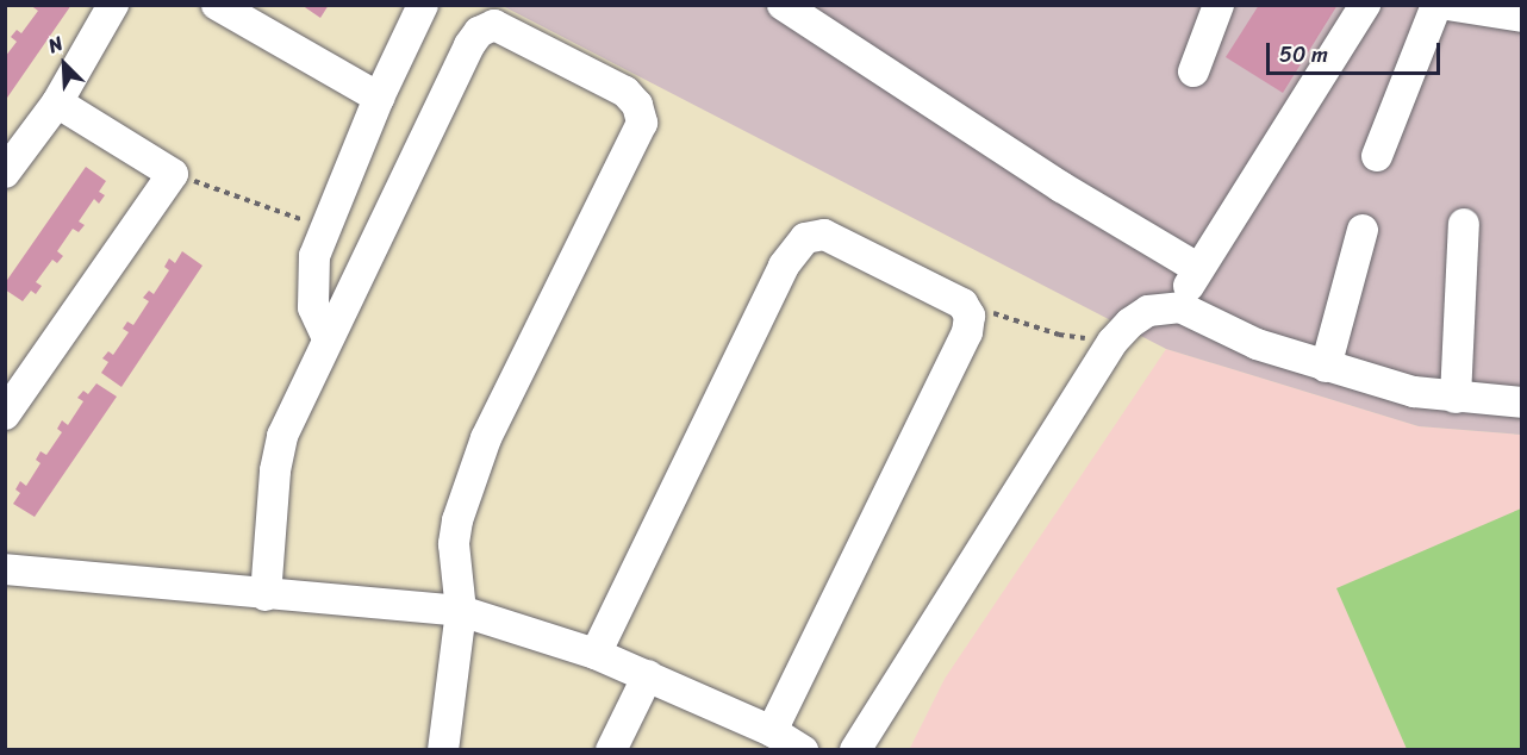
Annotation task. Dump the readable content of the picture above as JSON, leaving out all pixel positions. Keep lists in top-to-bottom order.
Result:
{
  "scale_bar": "50 m",
  "north": "top left"
}
